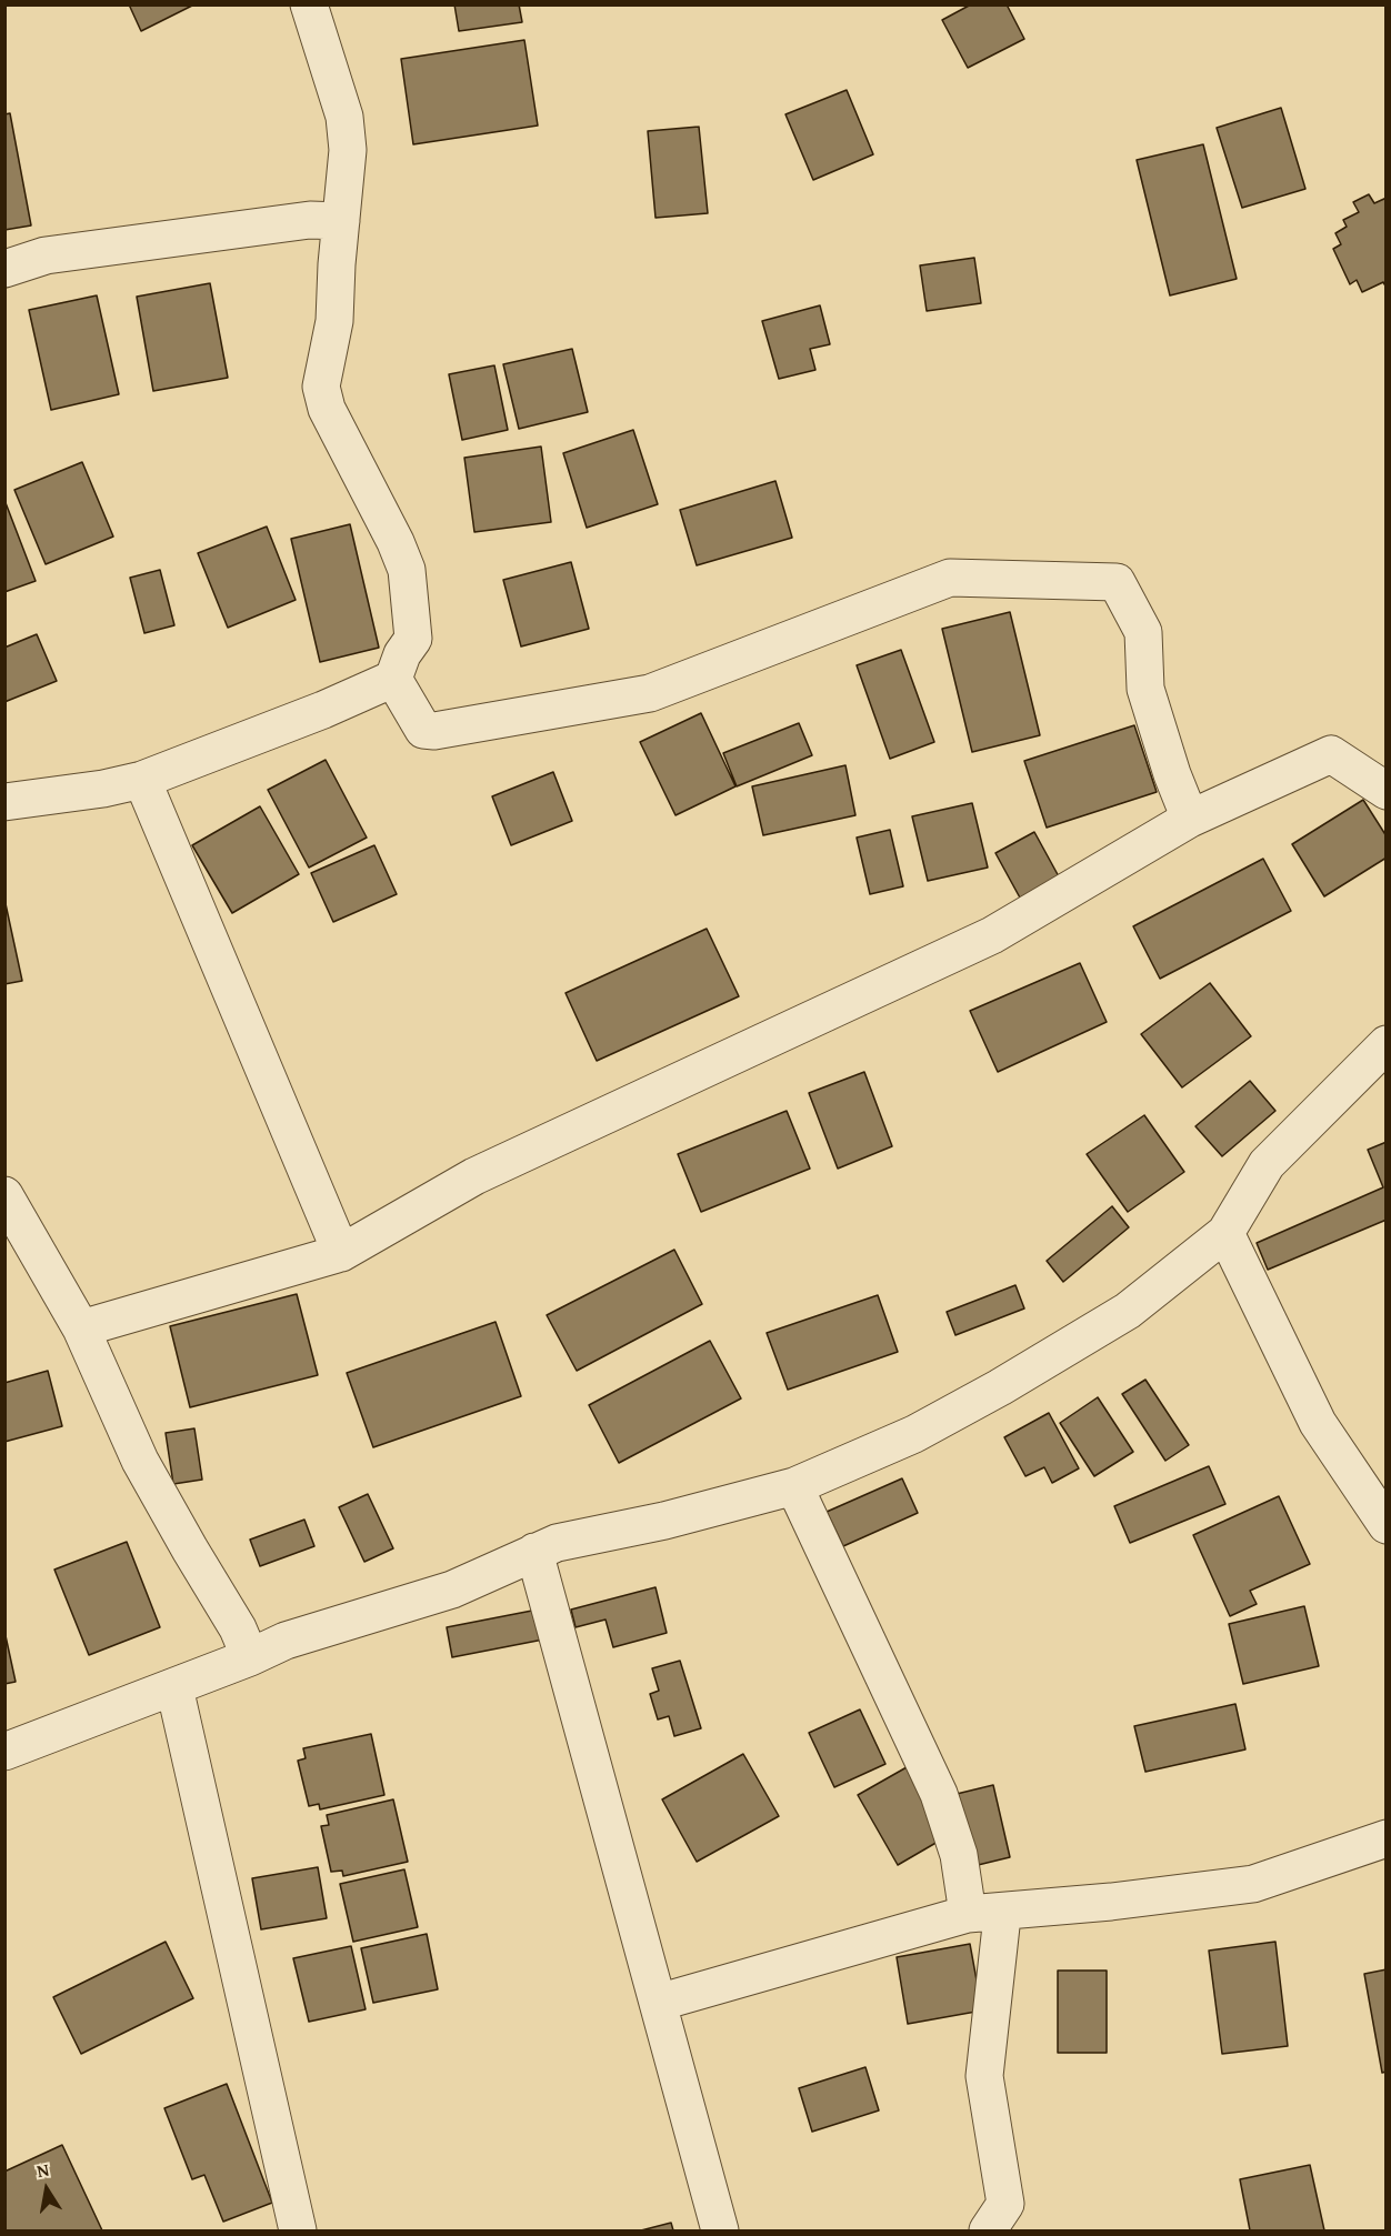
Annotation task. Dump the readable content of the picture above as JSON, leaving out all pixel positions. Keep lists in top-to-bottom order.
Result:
{
  "north": "top"
}
